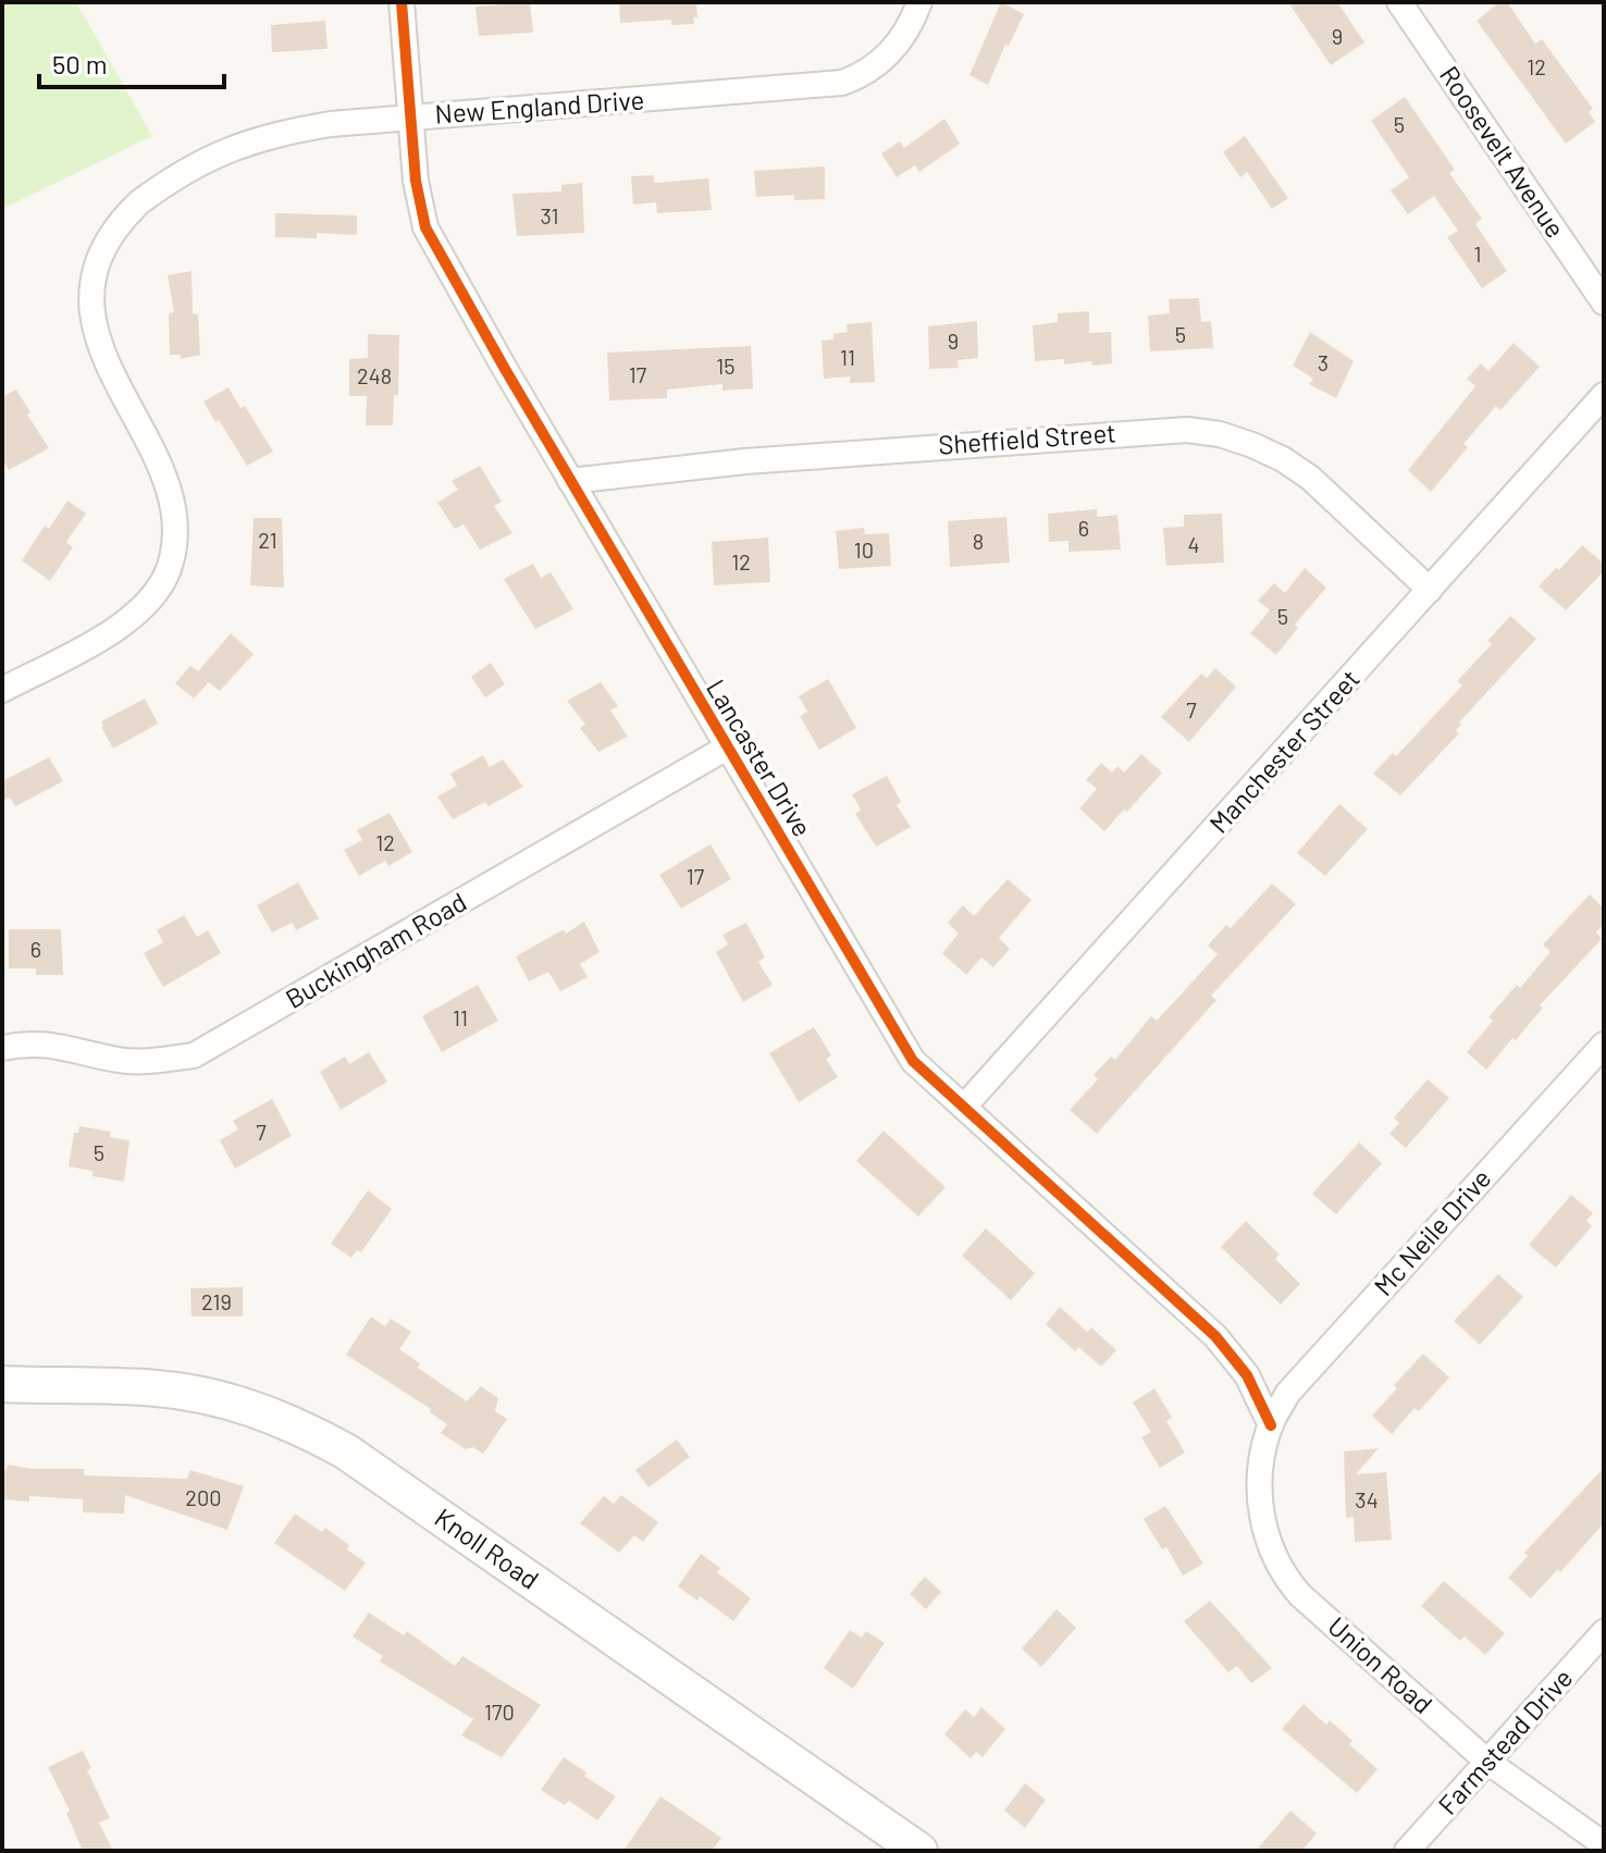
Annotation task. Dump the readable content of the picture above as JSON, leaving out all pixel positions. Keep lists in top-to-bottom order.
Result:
{
  "streets": {
    "street": [
      "New England Drive",
      "Roosevelt Avenue",
      "Sheffield Street",
      "Manchester Street",
      "Lancaster Drive",
      "Buckingham Road",
      "Mc Neile Drive",
      "Knoll Road",
      "Union Road",
      "Farmstead Drive"
    ]
  },
  "crossings": [
    ["New England Drive", "Lancaster Drive"],
    ["Sheffield Street", "Manchester Street"],
    ["Sheffield Street", "Lancaster Drive"],
    ["Manchester Street", "Lancaster Drive"],
    ["Lancaster Drive", "Buckingham Road"],
    ["Lancaster Drive", "Mc Neile Drive"],
    ["Lancaster Drive", "Union Road"],
    ["Mc Neile Drive", "Union Road"],
    ["Union Road", "Farmstead Drive"]
  ],
  "house_numbers": [
    "9",
    "12",
    "5",
    "31",
    "1",
    "5",
    "9",
    "11",
    "3",
    "15",
    "17",
    "248",
    "6",
    "21",
    "8",
    "4",
    "10",
    "12",
    "5",
    "7",
    "12",
    "17",
    "6",
    "11",
    "7",
    "5",
    "219",
    "200",
    "34",
    "170"
  ],
  "scale_bar": "50 m"
}
